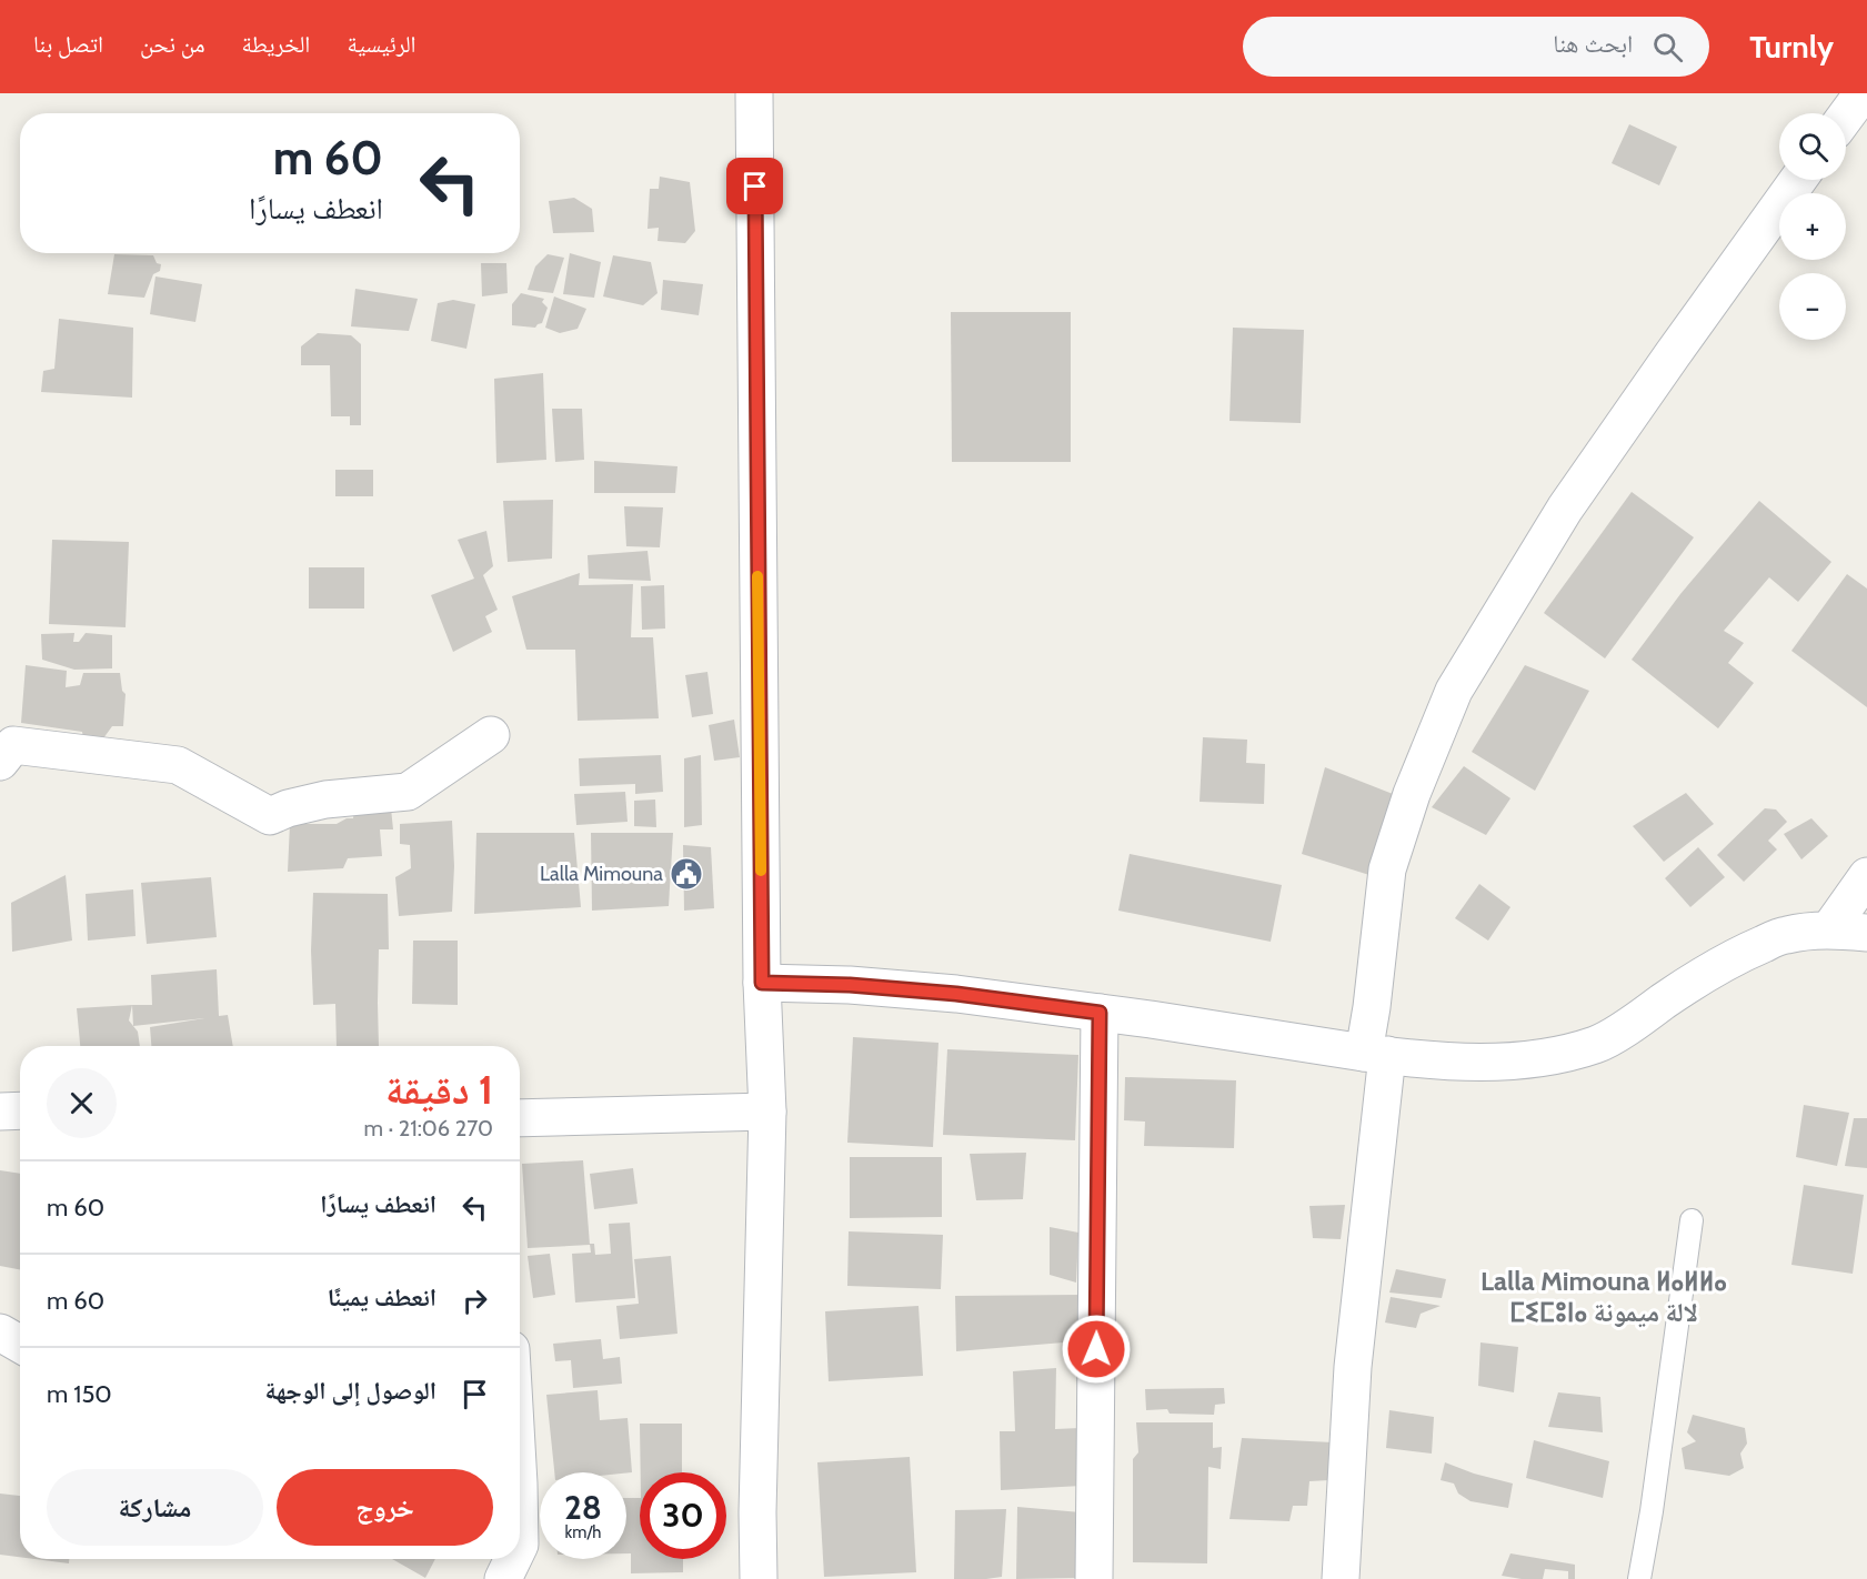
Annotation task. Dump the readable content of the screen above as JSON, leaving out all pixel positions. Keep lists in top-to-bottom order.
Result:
{
  "districts": ["Lalla Mimouna ⵍⴰⵍⵍⴰ ⵎⵉⵎⵓⵏⴰ لالة ميمونة"],
  "places": {
    "public building": ["Lalla Mimouna"]
  },
  "page": {
    "header": "Turnly",
    "search": "ابحث هنا",
    "nav": [
      "الرئيسية",
      "الخريطة",
      "من نحن",
      "اتصل بنا"
    ],
    "map_buttons": ["+", "−"],
    "turn": ["60 m", "انعطف يسارًا"],
    "heading": ["1 دقيقة", "270 m · 21:06"],
    "list": [
      {
        "name": "انعطف يسارًا",
        "value": "60 m"
      },
      {
        "name": "انعطف يمينًا",
        "value": "60 m"
      },
      {
        "name": "الوصول إلى الوجهة",
        "value": "150 m"
      }
    ],
    "buttons": ["خروج", "مشاركة"],
    "speed": "28 km/h",
    "limit": "30"
  }
}
